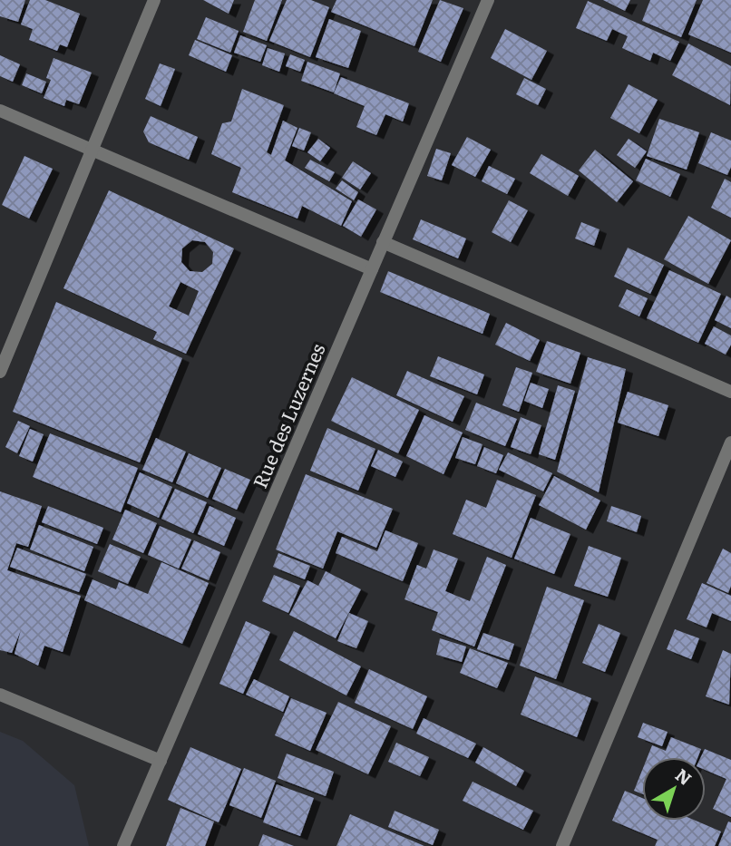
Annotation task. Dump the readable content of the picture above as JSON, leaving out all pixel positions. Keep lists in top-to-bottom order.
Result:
{
  "streets": {
    "street": ["Rue des Luzernes"]
  },
  "north": "top right"
}
